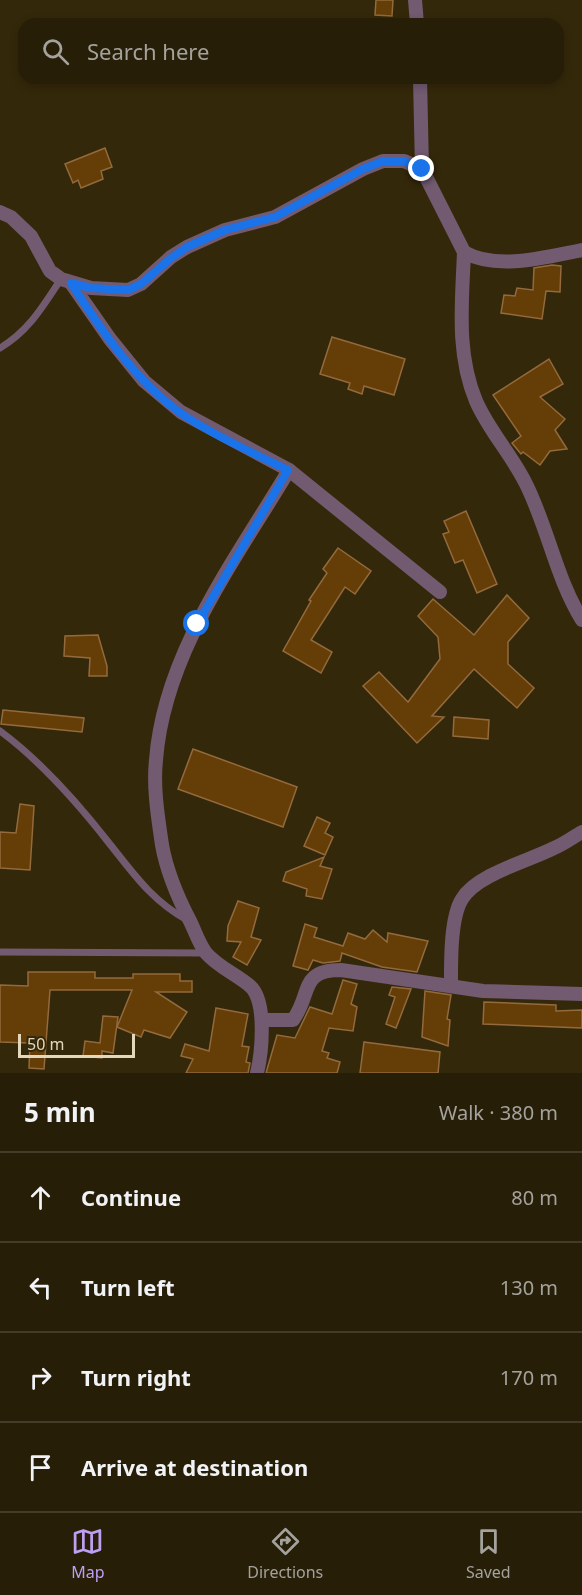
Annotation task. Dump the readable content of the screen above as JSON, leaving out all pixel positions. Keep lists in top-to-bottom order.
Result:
{
  "scale_bar": "50 m",
  "page": {
    "search": "Search here",
    "scale": "50 m",
    "heading": ["5 min", "Walk · 380 m"],
    "list": [
      ["Continue", "80 m"],
      ["Turn left", "130 m"],
      ["Turn right", "170 m"],
      "Arrive at destination"
    ],
    "nav": ["Map", "Directions", "Saved"]
  }
}
